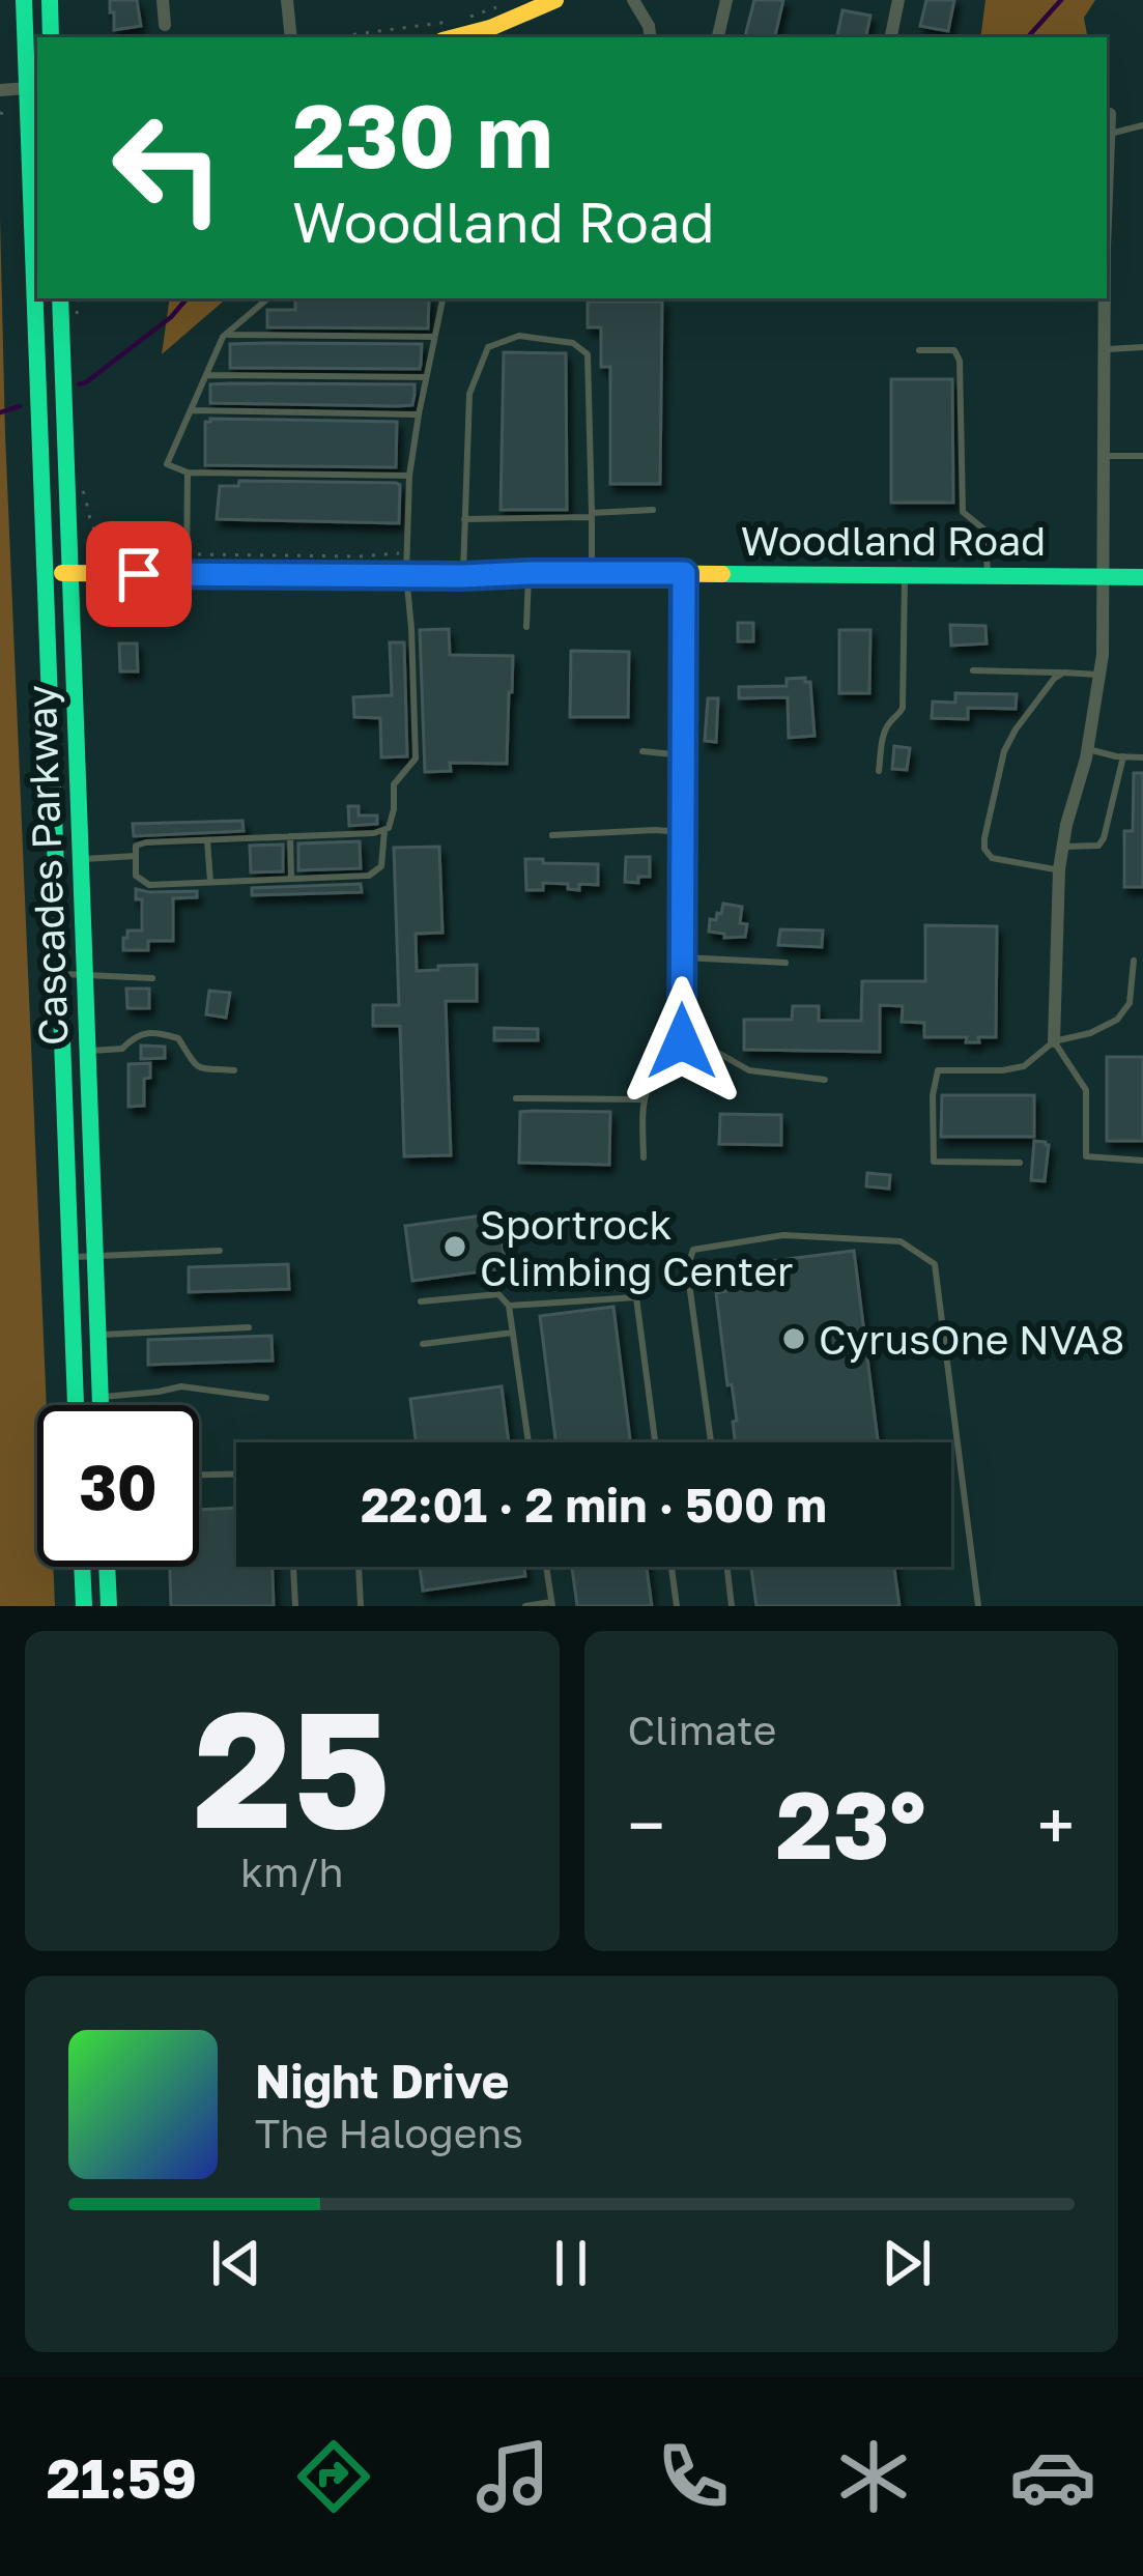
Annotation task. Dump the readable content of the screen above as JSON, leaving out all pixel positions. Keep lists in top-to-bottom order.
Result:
{
  "streets": {
    "main road": ["Woodland Road", "Cascades Parkway"]
  },
  "crossings": [
    ["Woodland Road", "Cascades Parkway"]
  ],
  "places": ["Sportrock Climbing Center", "CyrusOne NVA8"],
  "page": {
    "turn": ["230 m", "Woodland Road"],
    "limit": "30",
    "trip": "22:01 · 2 min · 500 m",
    "tile": [
      ["25", "km/h"],
      "Climate"
    ],
    "heat": ["−", "23°", "+"],
    "song": ["Night Drive", "The Halogens"],
    "tabs": "21:59"
  }
}
